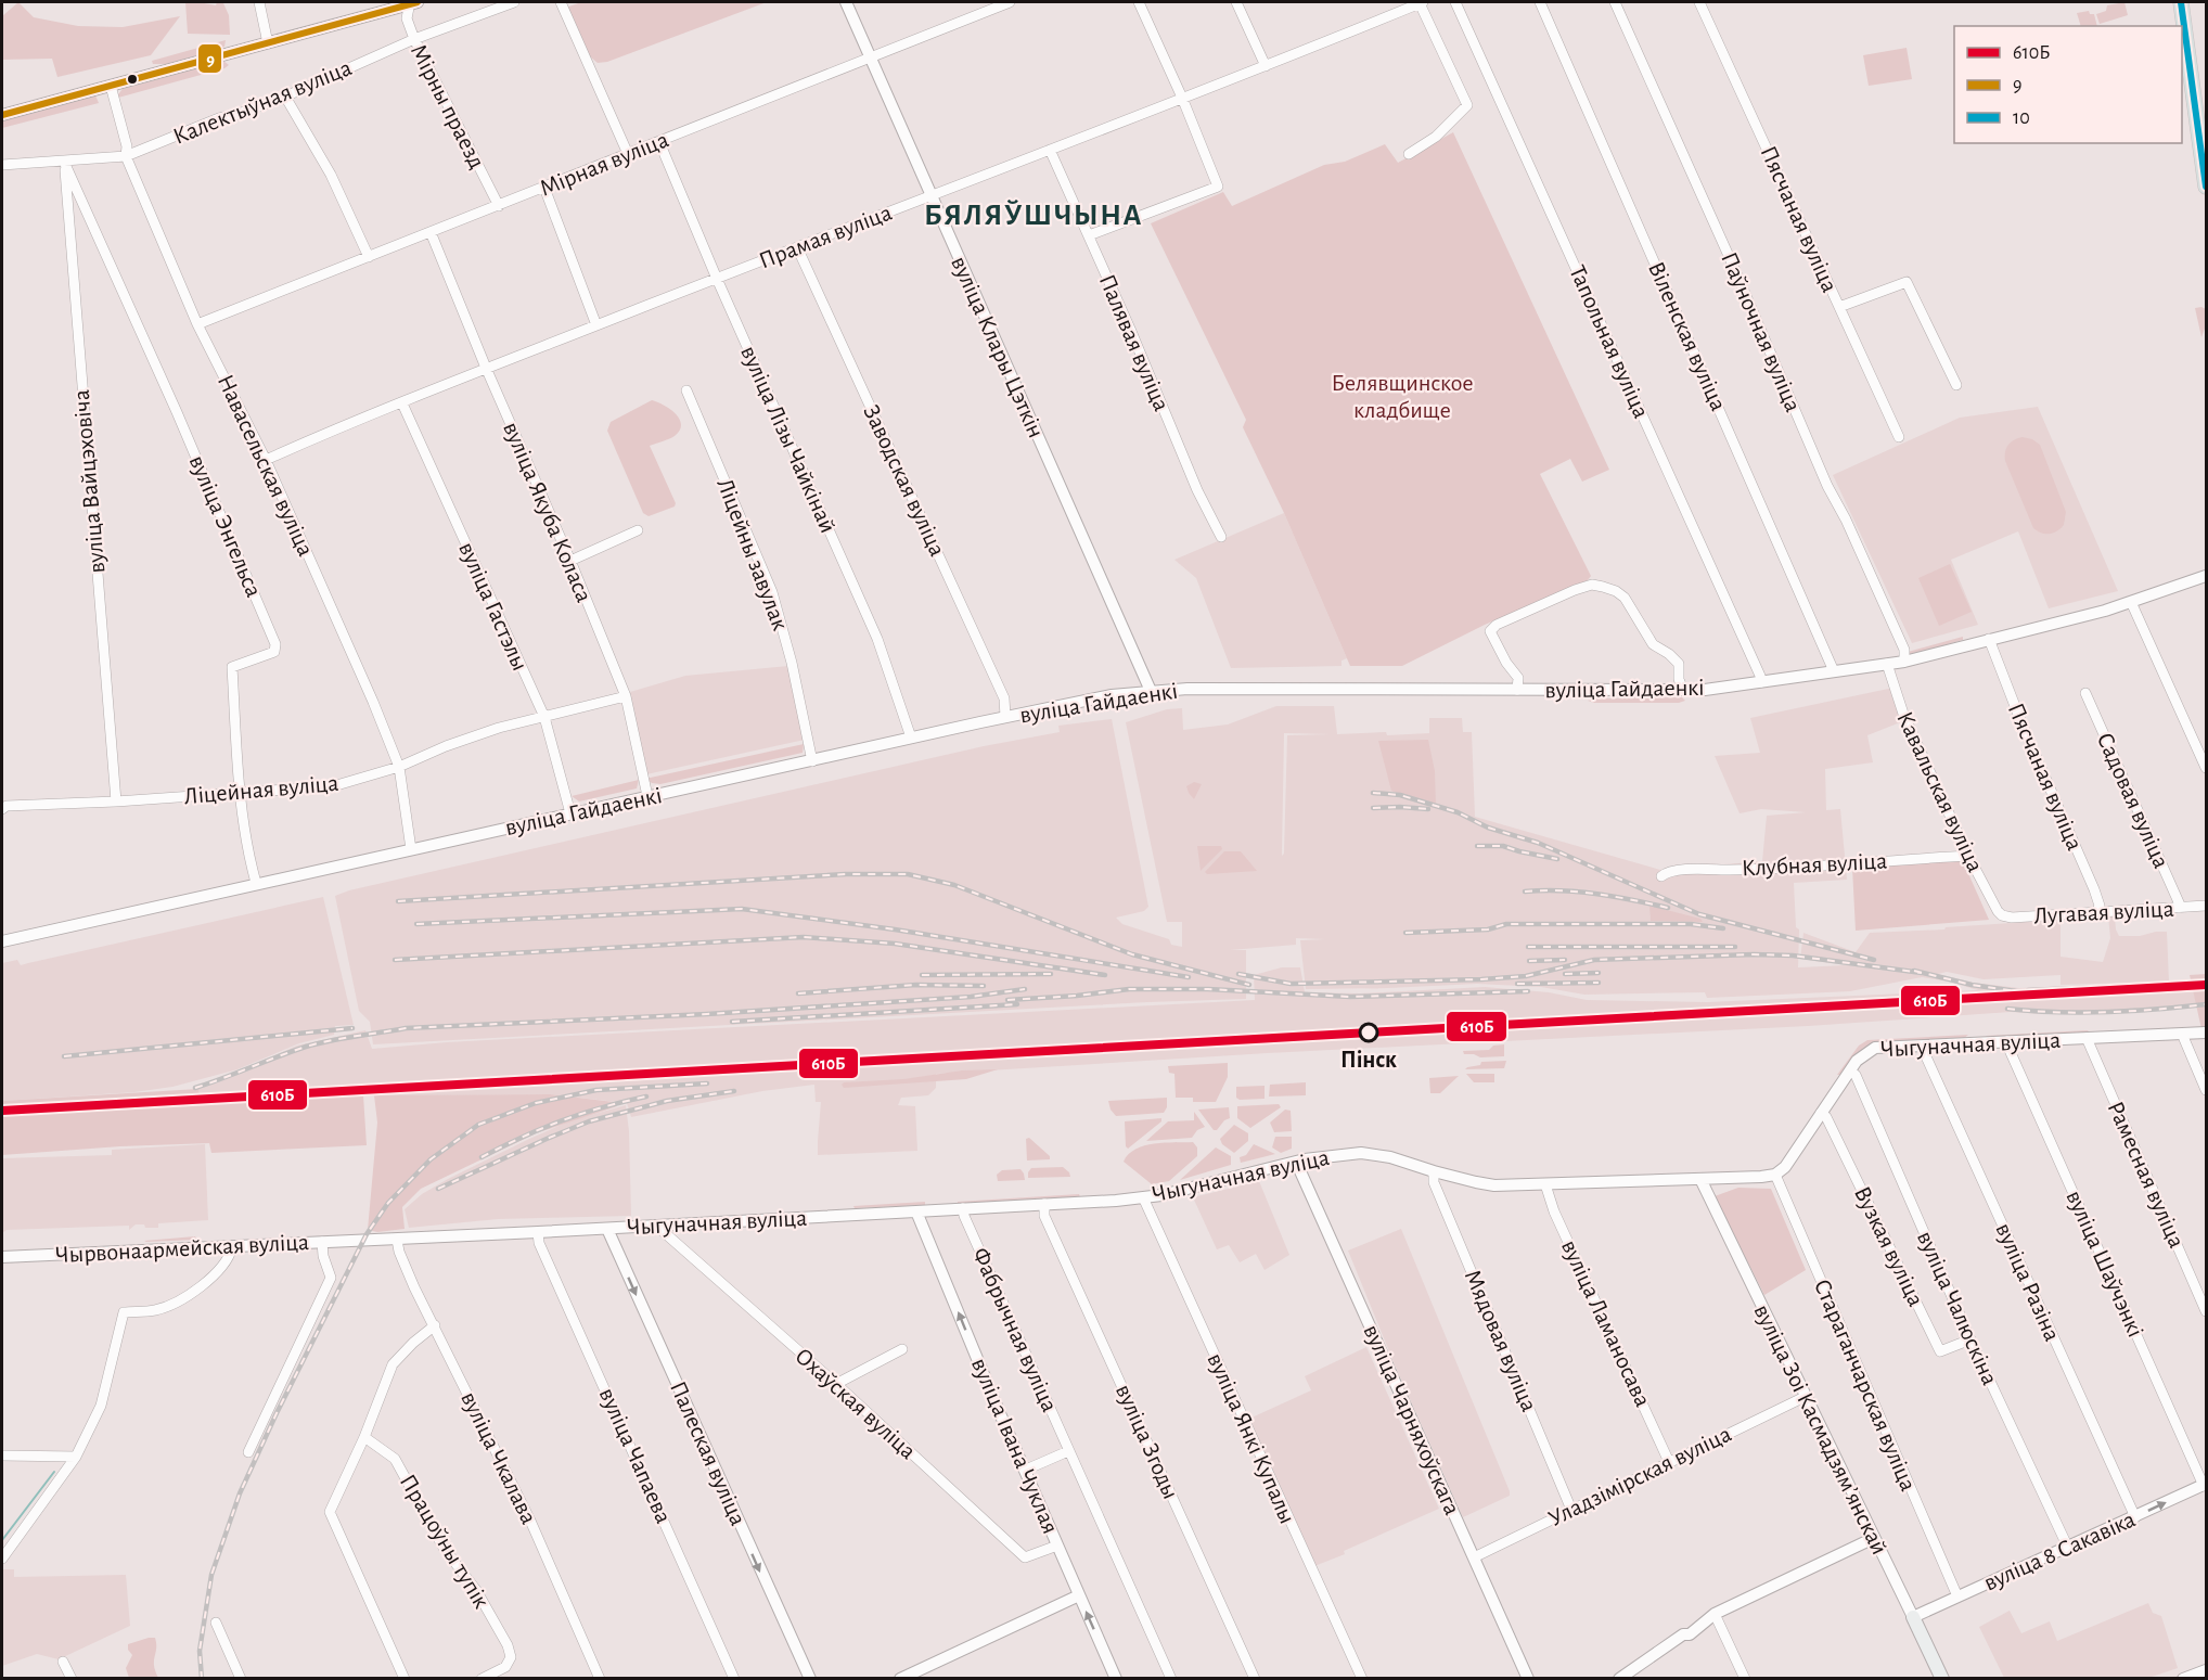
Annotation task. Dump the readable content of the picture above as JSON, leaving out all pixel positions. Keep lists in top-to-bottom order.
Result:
{
  "streets": {
    "main road": ["вуліца Зоі Касмадзямʼянскай"],
    "street": [
      "Калектыўная вуліца",
      "Мірны праезд",
      "Мірная вуліца",
      "Пясчаная вуліца",
      "Прамая вуліца",
      "Паўночная вуліца",
      "Віленская вуліца",
      "Тапольная вуліца",
      "Палявая вуліца",
      "вуліца Клары Цэткін",
      "вуліца Лізы Чайкінай",
      "Навасельская вуліца",
      "Заводская вуліца",
      "вуліца Вайцэховіча",
      "вуліца Якуба Коласа",
      "вуліца Энгельса",
      "Ліцейны завулак",
      "вуліца Гастэлы",
      "вуліца Гайдаенкі",
      "Ліцейная вуліца",
      "Кавальская вуліца",
      "Садовая вуліца",
      "Клубная вуліца",
      "Лугавая вуліца",
      "Чыгуначная вуліца",
      "Рамесная вуліца",
      "Вузкая вуліца",
      "Чырвонаармейская вуліца",
      "вуліца Шаўчэнкі",
      "вуліца Разіна",
      "вуліца Чалюскіна",
      "вуліца Ламаносава",
      "Фабрычная вуліца",
      "Мядовая вуліца",
      "Стараганчарская вуліца",
      "Охаўская вуліца",
      "вуліца Чарняхоўскага",
      "вуліца Янкі Купалы",
      "вуліца Згоды",
      "вуліца Івана Чуклая",
      "Палеская вуліца",
      "вуліца Чапаева",
      "вуліца Чкалава",
      "Уладзімірская вуліца",
      "Працоўны тупік",
      "вуліца 8 Сакавіка"
    ]
  },
  "crossings": [
    ["Калектыўная вуліца", "Мірны праезд"],
    ["Калектыўная вуліца", "Навасельская вуліца"],
    ["Калектыўная вуліца", "вуліца Вайцэховіча"],
    ["Калектыўная вуліца", "вуліца Энгельса"],
    ["Мірны праезд", "Мірная вуліца"],
    ["Мірная вуліца", "вуліца Клары Цэткін"],
    ["Мірная вуліца", "вуліца Лізы Чайкінай"],
    ["Мірная вуліца", "Навасельская вуліца"],
    ["Мірная вуліца", "вуліца Якуба Коласа"],
    ["Пясчаная вуліца", "вуліца Гайдаенкі"],
    ["Пясчаная вуліца", "Лугавая вуліца"],
    ["Прамая вуліца", "Палявая вуліца"],
    ["Прамая вуліца", "вуліца Клары Цэткін"],
    ["Прамая вуліца", "вуліца Лізы Чайкінай"],
    ["Прамая вуліца", "Навасельская вуліца"],
    ["Прамая вуліца", "Заводская вуліца"],
    ["Прамая вуліца", "вуліца Якуба Коласа"],
    ["Прамая вуліца", "вуліца Гастэлы"],
    ["Паўночная вуліца", "вуліца Гайдаенкі"],
    ["Віленская вуліца", "вуліца Гайдаенкі"],
    ["Тапольная вуліца", "вуліца Гайдаенкі"],
    ["вуліца Клары Цэткін", "вуліца Гайдаенкі"],
    ["вуліца Лізы Чайкінай", "вуліца Гайдаенкі"],
    ["Навасельская вуліца", "вуліца Гайдаенкі"],
    ["Навасельская вуліца", "Ліцейная вуліца"],
    ["Заводская вуліца", "вуліца Гайдаенкі"],
    ["вуліца Вайцэховіча", "вуліца Энгельса"],
    ["вуліца Вайцэховіча", "Ліцейная вуліца"],
    ["вуліца Якуба Коласа", "вуліца Гайдаенкі"],
    ["вуліца Якуба Коласа", "Ліцейная вуліца"],
    ["вуліца Энгельса", "вуліца Гайдаенкі"],
    ["вуліца Энгельса", "Ліцейная вуліца"],
    ["Ліцейны завулак", "вуліца Гайдаенкі"],
    ["вуліца Гастэлы", "вуліца Гайдаенкі"],
    ["вуліца Гастэлы", "Ліцейная вуліца"],
    ["вуліца Гайдаенкі", "Кавальская вуліца"],
    ["Кавальская вуліца", "Клубная вуліца"],
    ["Кавальская вуліца", "Лугавая вуліца"],
    ["Садовая вуліца", "Лугавая вуліца"],
    ["Чыгуначная вуліца", "Рамесная вуліца"],
    ["Чыгуначная вуліца", "Вузкая вуліца"],
    ["Чыгуначная вуліца", "Чырвонаармейская вуліца"],
    ["Чыгуначная вуліца", "вуліца Шаўчэнкі"],
    ["Чыгуначная вуліца", "вуліца Разіна"],
    ["Чыгуначная вуліца", "вуліца Чалюскіна"],
    ["Чыгуначная вуліца", "вуліца Ламаносава"],
    ["Чыгуначная вуліца", "Фабрычная вуліца"],
    ["Чыгуначная вуліца", "Мядовая вуліца"],
    ["Чыгуначная вуліца", "Стараганчарская вуліца"],
    ["Чыгуначная вуліца", "Охаўская вуліца"],
    ["Чыгуначная вуліца", "вуліца Чарняхоўскага"],
    ["Чыгуначная вуліца", "вуліца Зоі Касмадзямʼянскай"],
    ["Чыгуначная вуліца", "вуліца Янкі Купалы"],
    ["Чыгуначная вуліца", "вуліца Згоды"],
    ["Чыгуначная вуліца", "вуліца Івана Чуклая"],
    ["Чыгуначная вуліца", "Палеская вуліца"],
    ["Чыгуначная вуліца", "вуліца Чапаева"],
    ["Чыгуначная вуліца", "вуліца Чкалава"],
    ["Вузкая вуліца", "вуліца Чалюскіна"],
    ["вуліца Шаўчэнкі", "вуліца 8 Сакавіка"],
    ["вуліца Разіна", "вуліца 8 Сакавіка"],
    ["вуліца Чалюскіна", "вуліца 8 Сакавіка"],
    ["вуліца Ламаносава", "Уладзімірская вуліца"],
    ["Мядовая вуліца", "Уладзімірская вуліца"],
    ["Стараганчарская вуліца", "вуліца 8 Сакавіка"],
    ["Охаўская вуліца", "вуліца Івана Чуклая"],
    ["вуліца Чарняхоўскага", "Уладзімірская вуліца"],
    ["вуліца Зоі Касмадзямʼянскай", "Уладзімірская вуліца"],
    ["вуліца Зоі Касмадзямʼянскай", "вуліца 8 Сакавіка"]
  ],
  "one_way": ["вуліца Івана Чуклая", "Палеская вуліца"],
  "districts": ["БЯЛЯЎШЧЫНА"],
  "parks": ["Белявщинское кладбище"],
  "places": ["Пінск"],
  "lines": ["transit line 9", "transit line 10", "transit line 610Б"],
  "legend": ["610Б", "9", "10"]
}
